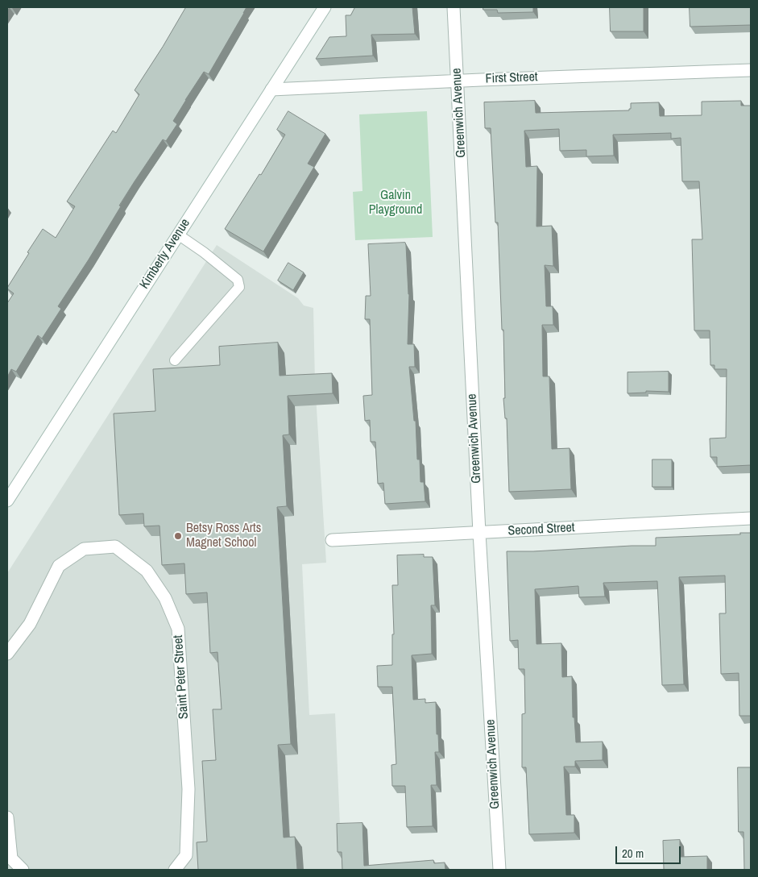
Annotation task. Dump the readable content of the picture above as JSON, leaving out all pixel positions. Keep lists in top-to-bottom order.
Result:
{
  "streets": {
    "street": [
      "First Street",
      "Greenwich Avenue",
      "Kimberly Avenue",
      "Second Street",
      "Saint Peter Street"
    ]
  },
  "crossings": [
    ["First Street", "Greenwich Avenue"],
    ["First Street", "Kimberly Avenue"],
    ["Greenwich Avenue", "Second Street"]
  ],
  "parks": ["Galvin Playground"],
  "places": ["Betsy Ross Arts Magnet School"],
  "scale_bar": "20 m"
}
